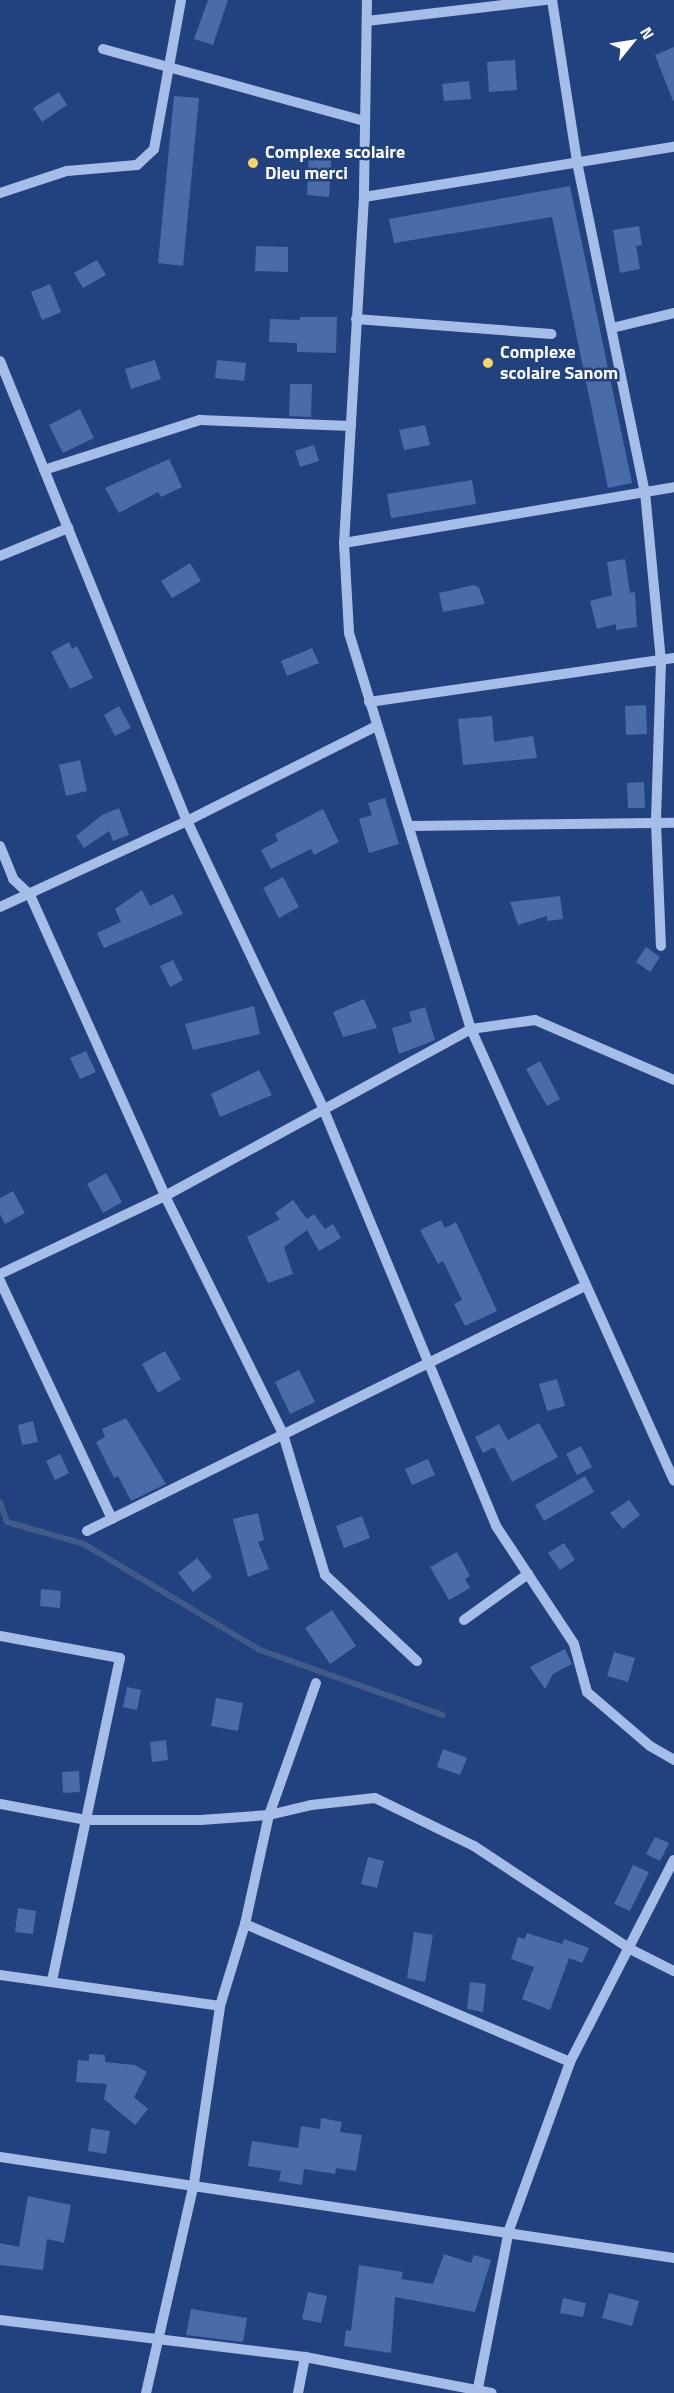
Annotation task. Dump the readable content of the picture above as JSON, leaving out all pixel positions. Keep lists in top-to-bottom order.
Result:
{
  "places": ["Complexe scolaire Dieu merci", "Complexe scolaire Sanom"],
  "north": "top right"
}
